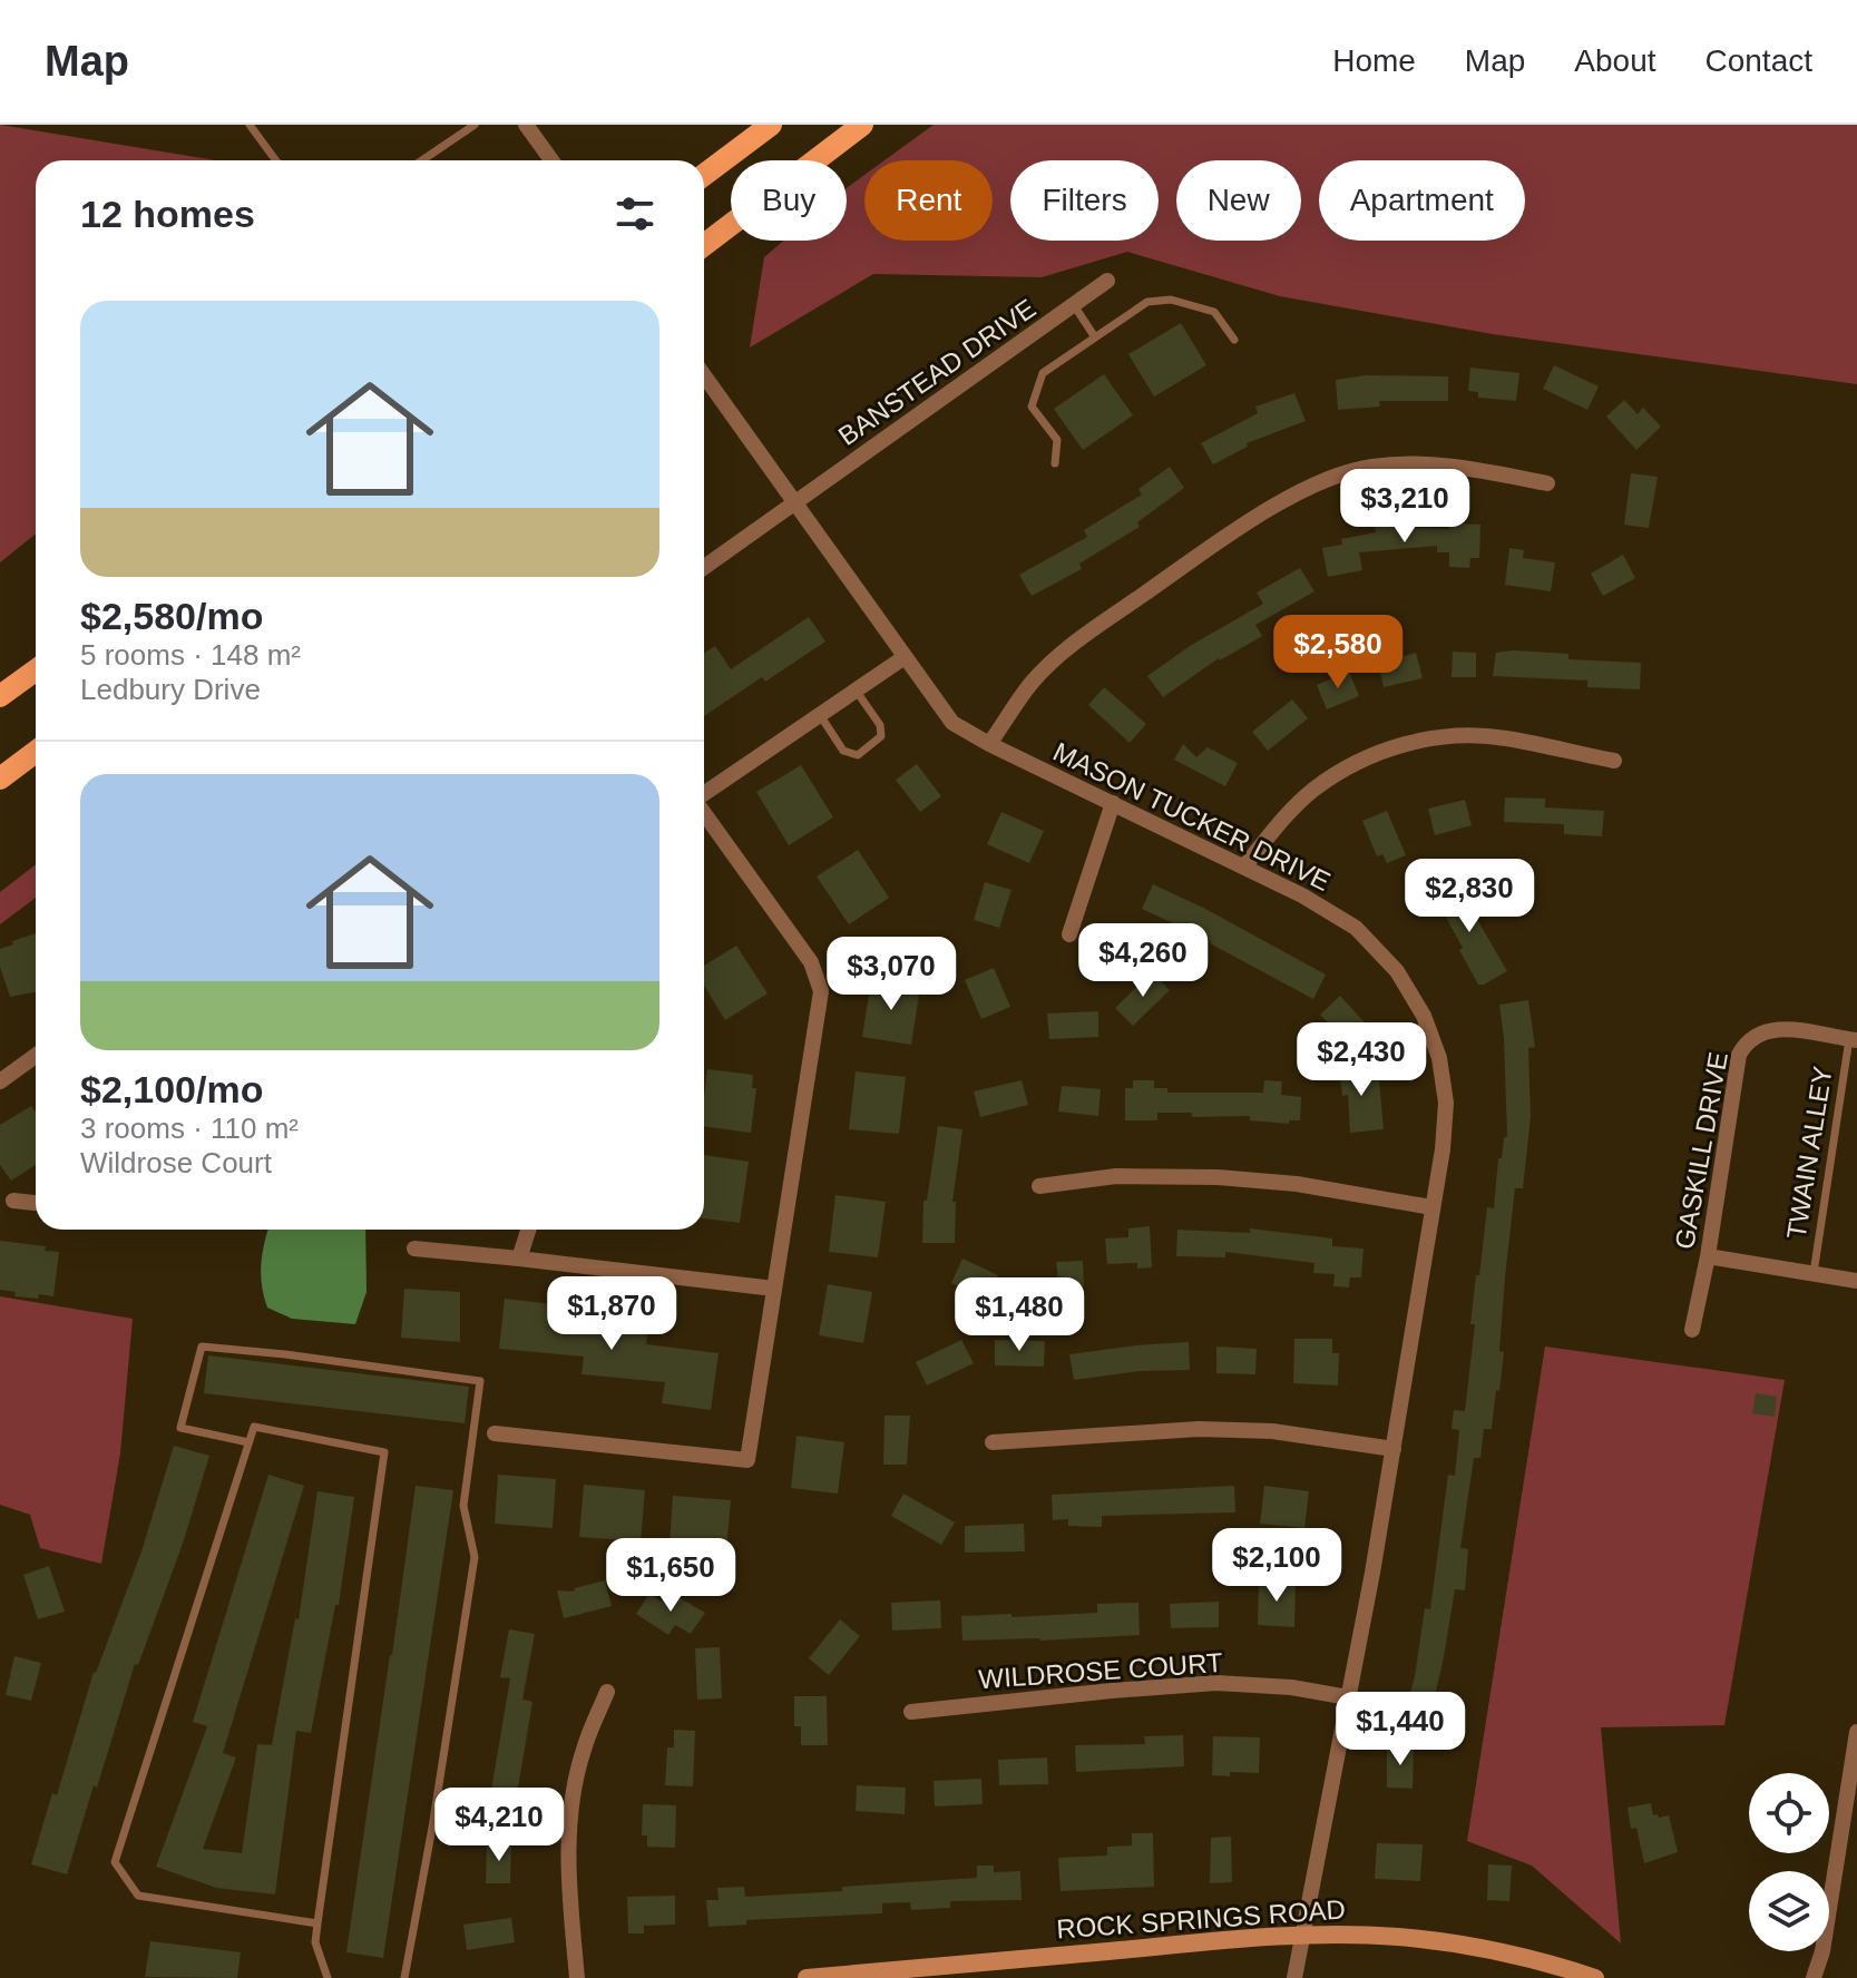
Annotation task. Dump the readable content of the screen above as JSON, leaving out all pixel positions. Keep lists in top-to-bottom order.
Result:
{
  "streets": {
    "street": [
      "BANSTEAD DRIVE",
      "MASON TUCKER DRIVE",
      "GASKILL DRIVE",
      "WILDROSE COURT",
      "ROCK SPRINGS ROAD"
    ],
    "lane": ["TWAIN ALLEY"]
  },
  "crossings": [
    ["BANSTEAD DRIVE", "MASON TUCKER DRIVE"],
    ["MASON TUCKER DRIVE", "WILDROSE COURT"],
    ["MASON TUCKER DRIVE", "ROCK SPRINGS ROAD"],
    ["GASKILL DRIVE", "TWAIN ALLEY"]
  ],
  "page": {
    "header": "Map",
    "nav": [
      "Home",
      "Map",
      "About",
      "Contact"
    ],
    "chip": [
      "Buy",
      "Rent",
      "Filters",
      "New",
      "Apartment"
    ],
    "heading": "12 homes",
    "list": [
      {
        "name": "$2,580/mo",
        "note": "5 rooms · 148 m² · Ledbury Drive"
      },
      {
        "name": "$2,100/mo",
        "note": "3 rooms · 110 m² · Wildrose Court"
      }
    ],
    "price": [
      "$3,210",
      "$2,580",
      "$2,830",
      "$4,260",
      "$3,070",
      "$2,430",
      "$1,870",
      "$1,480",
      "$2,100",
      "$1,650",
      "$1,440",
      "$4,210"
    ]
  }
}
